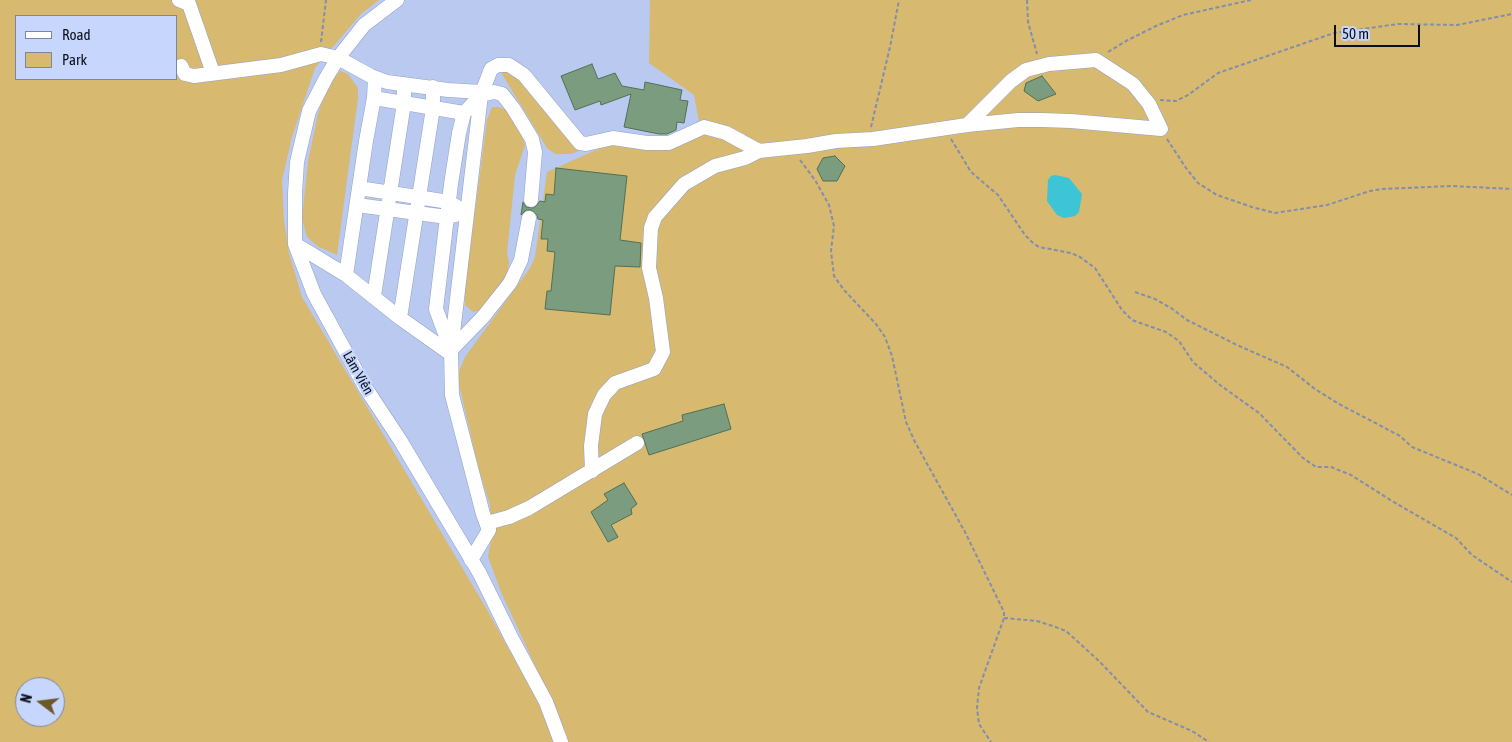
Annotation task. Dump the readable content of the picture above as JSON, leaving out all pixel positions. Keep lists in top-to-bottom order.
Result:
{
  "streets": {
    "street": ["Lâm Viên"]
  },
  "legend": ["Road", "Park"],
  "scale_bar": "50 m",
  "north": "left"
}
